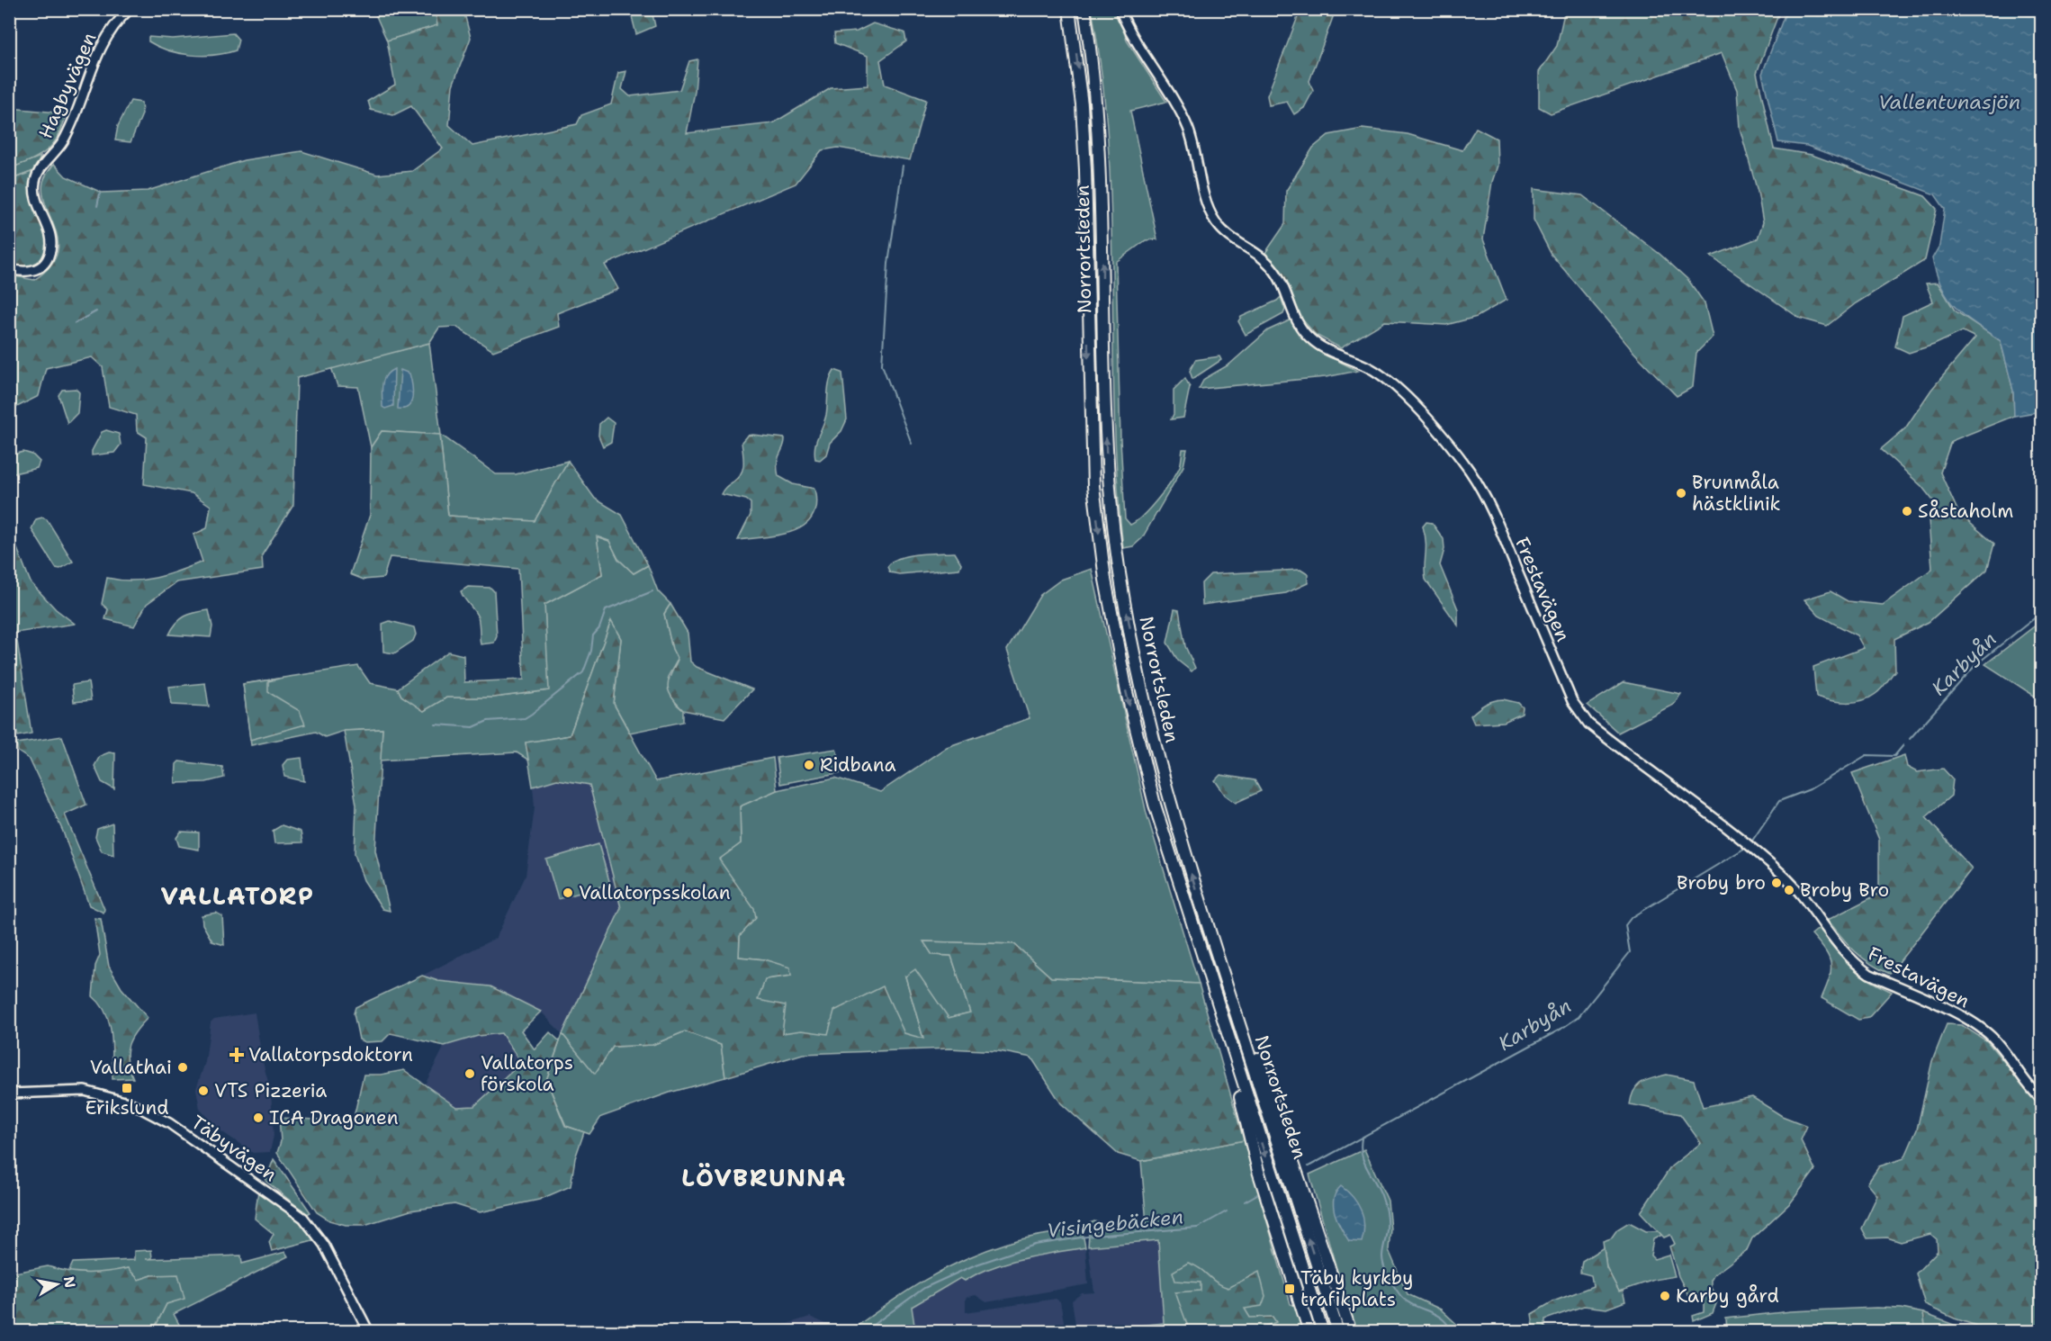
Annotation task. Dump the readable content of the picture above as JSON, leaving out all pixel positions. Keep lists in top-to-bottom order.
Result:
{
  "streets": {
    "highway": ["Norrortsleden"],
    "main road": ["Hagbyvägen", "Frestavägen", "Täbyvägen"]
  },
  "districts": ["VALLATORP", "LÖVBRUNNA"],
  "water": ["Vallentunasjön", "Karbyån", "Visingebäcken"],
  "places": {
    "other": [
      "Brunmåla hästklinik",
      "Såstaholm",
      "Ridbana",
      "Broby bro",
      "Broby Bro",
      "Vallatorpsskolan",
      "Vallathai",
      "Vallatorps förskola",
      "VTS Pizzeria",
      "ICA Dragonen",
      "Karby gård"
    ],
    "health": ["Vallatorpsdoktorn"],
    "transit": ["Erikslund", "Täby kyrkby trafikplats"]
  },
  "north": "right"
}
